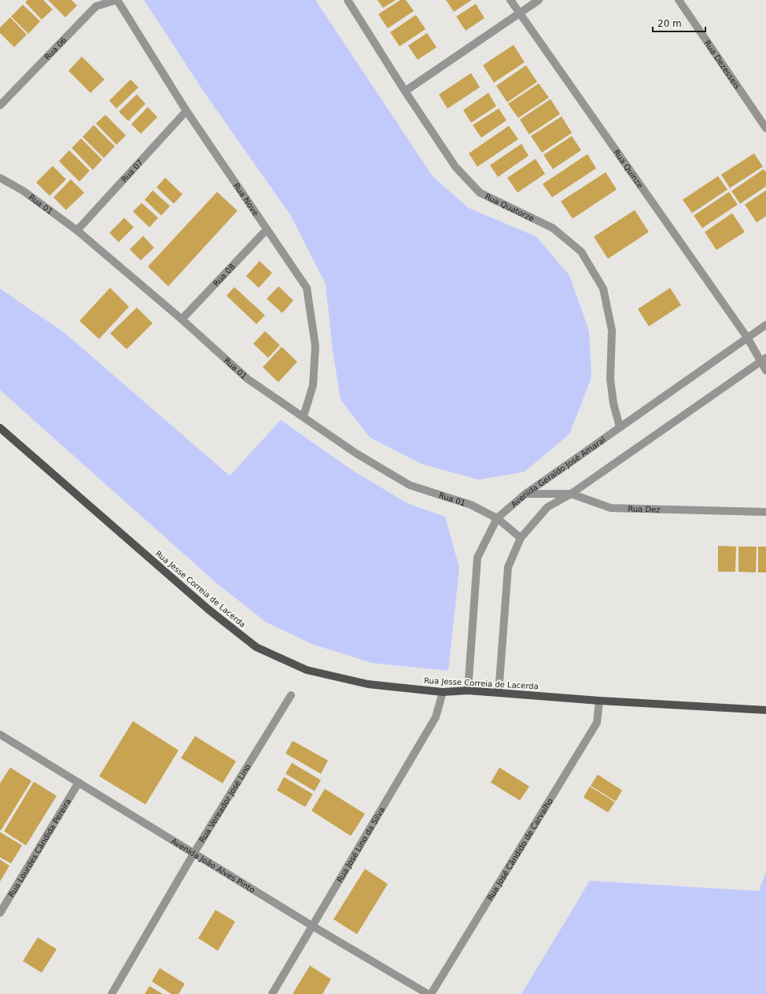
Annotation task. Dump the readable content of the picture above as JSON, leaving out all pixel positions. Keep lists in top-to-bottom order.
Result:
{
  "streets": {
    "main road": ["Rua Jesse Correia de Lacerda"],
    "street": [
      "Rua 06",
      "Rua Dezesseis",
      "Rua Quinze",
      "Rua 07",
      "Rua Nove",
      "Rua 01",
      "Rua Quatorze",
      "Rua 08",
      "Avenida Geraldo José Amaral",
      "Rua Dez",
      "Rua Vereador José Lino",
      "Rua José Lino da Silva",
      "Rua Lourdes Cândida Pereira",
      "Rua José Cândido de Carvalho",
      "Avenida João Alves Pinto"
    ]
  },
  "crossings": [
    ["Rua 06", "Rua Nove"],
    ["Rua Quinze", "Avenida Geraldo José Amaral"],
    ["Rua 07", "Rua Nove"],
    ["Rua 07", "Rua 01"],
    ["Rua Nove", "Rua 01"],
    ["Rua Nove", "Rua 08"],
    ["Rua 01", "Rua 08"],
    ["Rua 01", "Avenida Geraldo José Amaral"],
    ["Rua Quatorze", "Avenida Geraldo José Amaral"],
    ["Avenida Geraldo José Amaral", "Rua Dez"],
    ["Avenida Geraldo José Amaral", "Rua Jesse Correia de Lacerda"],
    ["Rua Jesse Correia de Lacerda", "Rua José Lino da Silva"],
    ["Rua Jesse Correia de Lacerda", "Rua José Cândido de Carvalho"],
    ["Rua Vereador José Lino", "Avenida João Alves Pinto"],
    ["Rua José Lino da Silva", "Avenida João Alves Pinto"],
    ["Rua Lourdes Cândida Pereira", "Avenida João Alves Pinto"]
  ],
  "scale_bar": "20 m"
}
